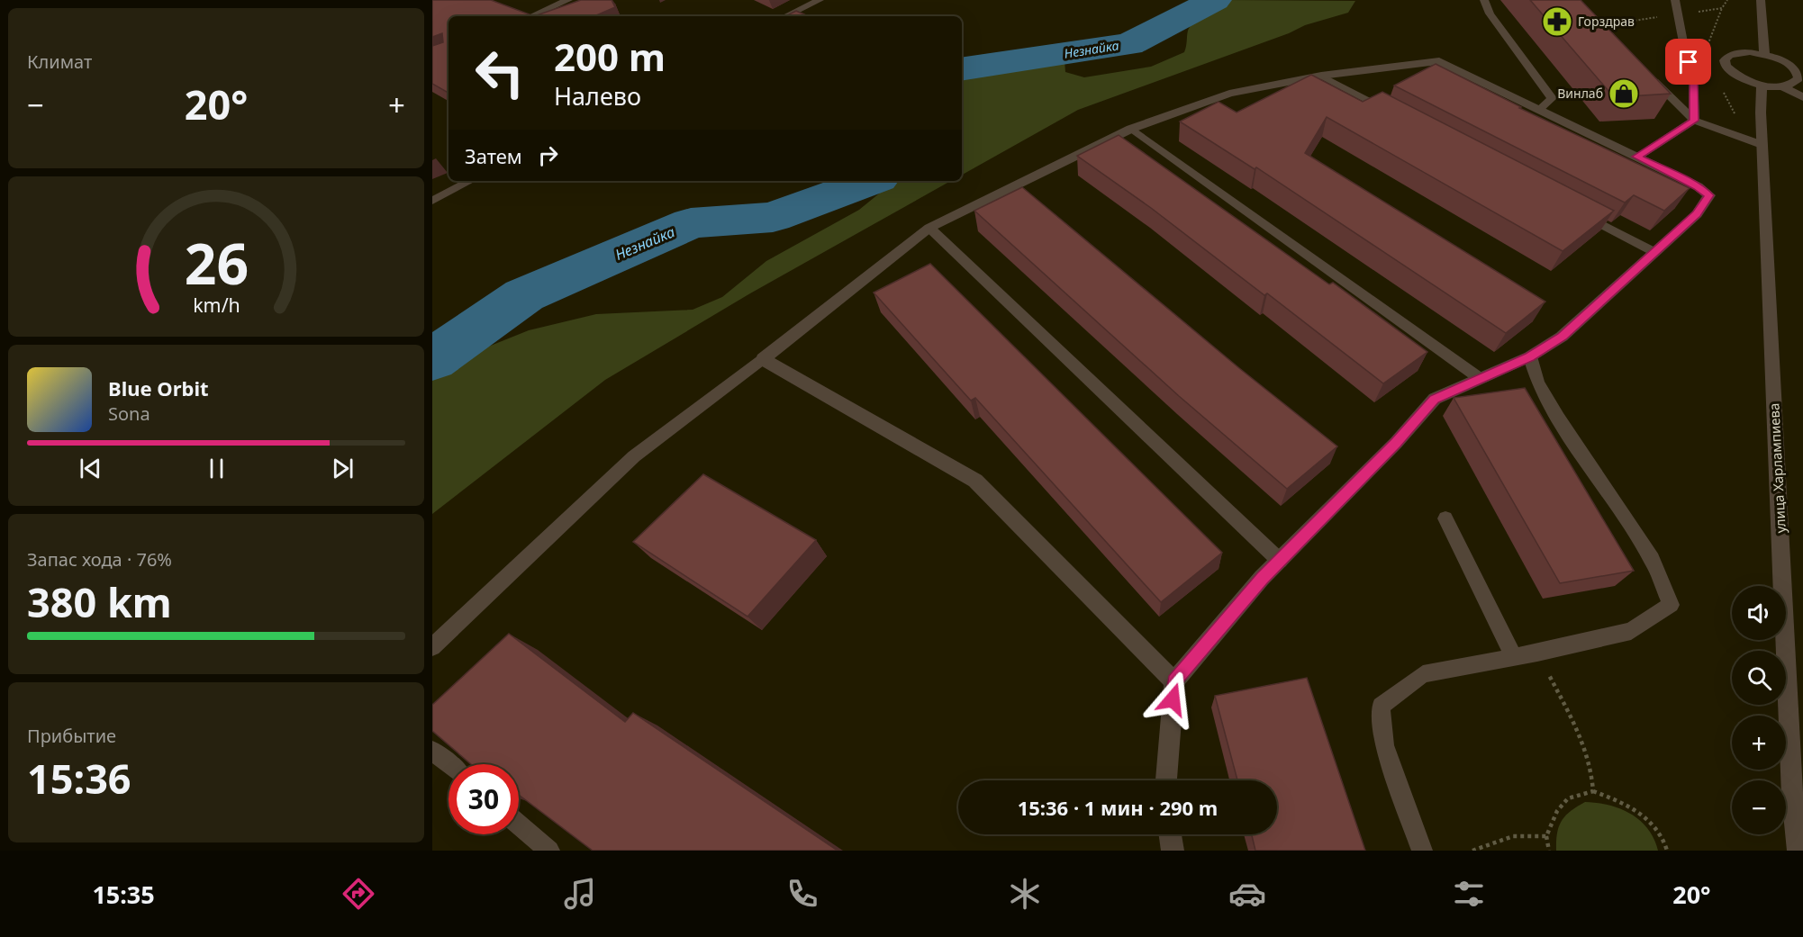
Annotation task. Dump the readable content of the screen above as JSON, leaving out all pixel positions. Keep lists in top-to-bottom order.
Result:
{
  "streets": {
    "street": ["улица Харлампиева"]
  },
  "water": ["Незнайка"],
  "places": {
    "pharmacy": ["Горздрав"],
    "shop": ["Винлаб"]
  },
  "page": {
    "tile": [
      "Климат",
      ["Запас хода · 76%", "380 km"],
      ["Прибытие", "15:36"]
    ],
    "turn": ["200 m", "Налево"],
    "heat": ["−", "20°", "+"],
    "then": "Затем",
    "song": ["Blue Orbit", "Sona"],
    "map_buttons": ["+", "−"],
    "limit": "30",
    "trip": "15:36 · 1 мин · 290 m",
    "tabs": ["15:35", "20°"],
    "gauge": ["26", "km/h"]
  }
}
